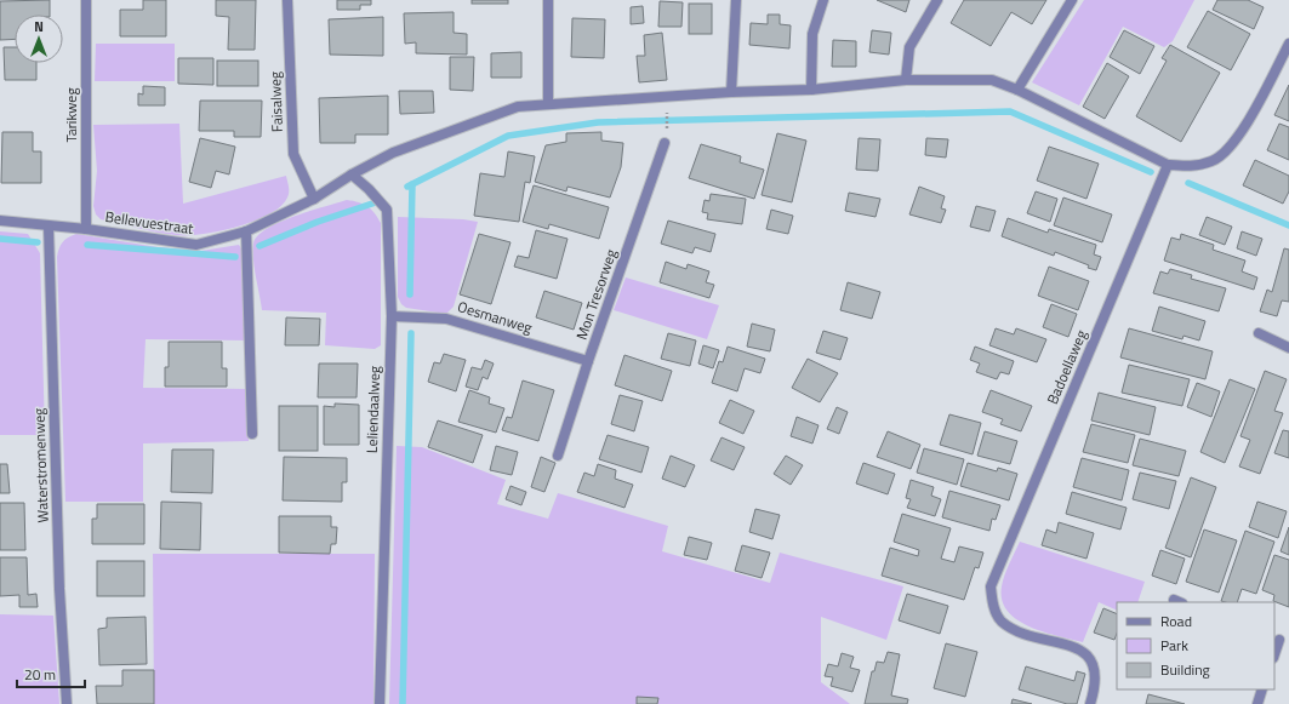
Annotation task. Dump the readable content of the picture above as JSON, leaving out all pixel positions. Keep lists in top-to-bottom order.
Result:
{
  "streets": {
    "street": [
      "Faisalweg",
      "Tarikweg",
      "Bellevuestraat",
      "Mon Tresorweg",
      "Oesmanweg",
      "Badoellaweg",
      "Leliendaalweg",
      "Waterstromenweg"
    ]
  },
  "crossings": [
    ["Faisalweg", "Bellevuestraat"],
    ["Tarikweg", "Bellevuestraat"],
    ["Bellevuestraat", "Waterstromenweg"],
    ["Mon Tresorweg", "Oesmanweg"],
    ["Oesmanweg", "Leliendaalweg"]
  ],
  "legend": ["Road", "Park", "Building"],
  "scale_bar": "20 m",
  "north": "top"
}
